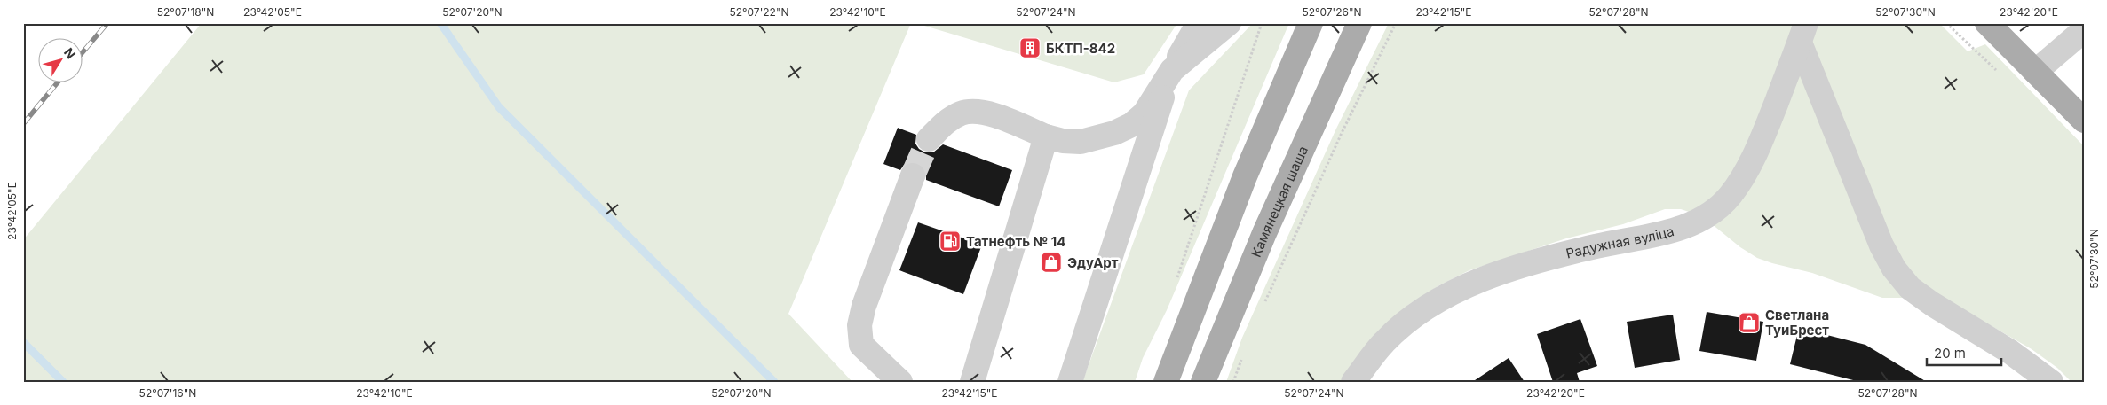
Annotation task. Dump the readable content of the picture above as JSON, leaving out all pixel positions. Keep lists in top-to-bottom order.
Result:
{
  "streets": {
    "main road": ["Камянецкая шаша"],
    "street": ["Радужная вуліца"]
  },
  "places": {
    "building": ["БКТП-842"],
    "fuel station": ["Татнефть № 14"],
    "shop": ["ЭдуАрт", "Светлана ТуиБрест"]
  },
  "scale_bar": "20 m",
  "north": "top right",
  "coordinates": [
    "52°07'18\"N",
    "23°42'05\"E",
    "52°07'20\"N",
    "52°07'22\"N",
    "23°42'10\"E",
    "52°07'24\"N",
    "52°07'26\"N",
    "23°42'15\"E",
    "52°07'28\"N",
    "52°07'30\"N",
    "23°42'20\"E",
    "52°07'16\"N"
  ]
}
